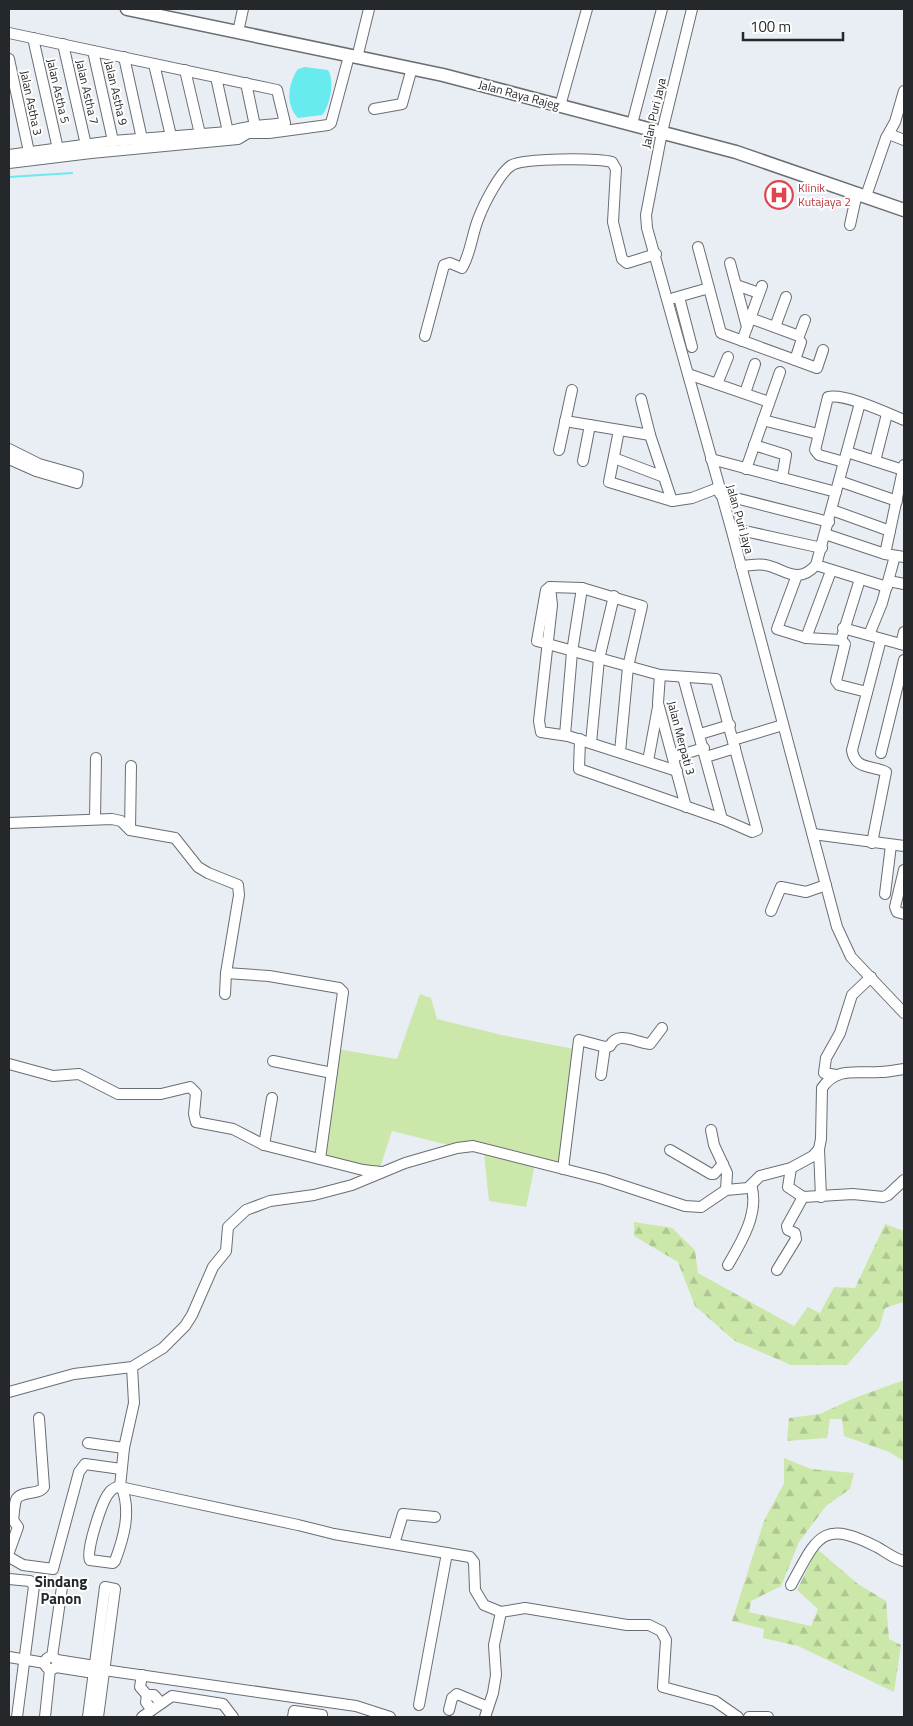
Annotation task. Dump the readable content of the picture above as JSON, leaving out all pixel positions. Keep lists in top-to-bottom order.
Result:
{
  "streets": {
    "main road": ["Jalan Raya Rajeg"],
    "street": [
      "Jalan Astha 5",
      "Jalan Astha 7",
      "Jalan Astha 9",
      "Jalan Astha 3",
      "Jalan Puri Jaya",
      "Jalan Merpati 3"
    ]
  },
  "crossings": [
    ["Jalan Raya Rajeg", "Jalan Puri Jaya"]
  ],
  "districts": ["Sindang Panon"],
  "places": {
    "hospital": ["Klinik Kutajaya 2"]
  },
  "scale_bar": "100 m"
}
